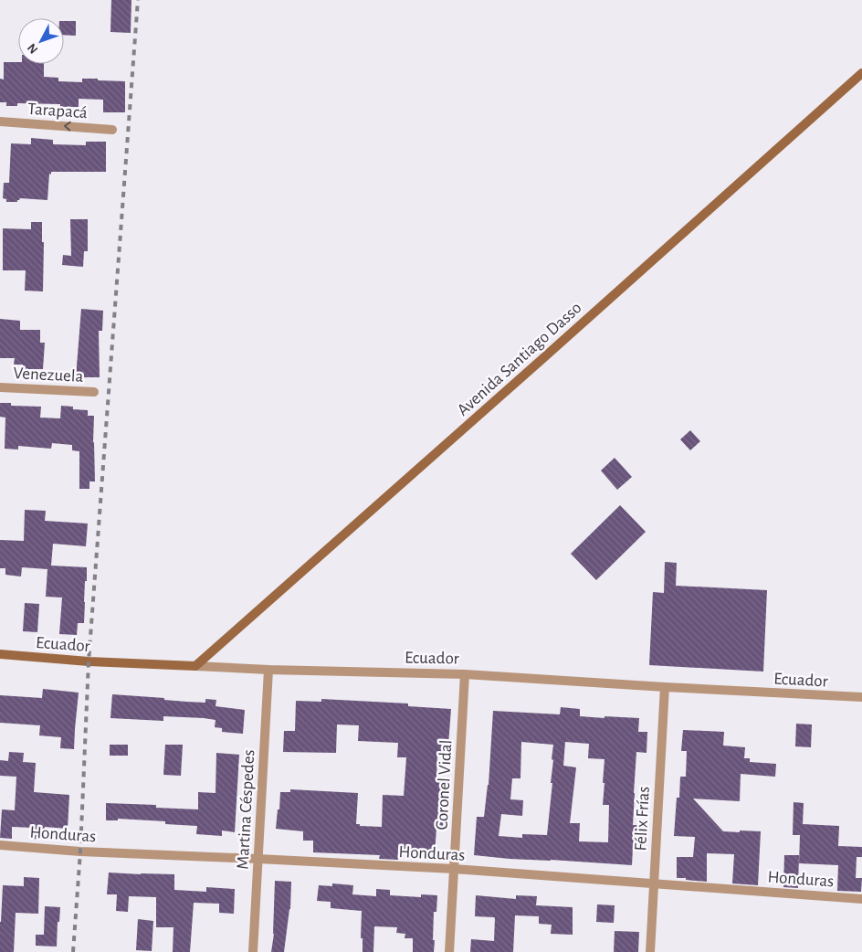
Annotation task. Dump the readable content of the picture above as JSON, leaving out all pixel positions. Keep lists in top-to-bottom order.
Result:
{
  "streets": {
    "main road": ["Avenida Santiago Dasso", "Ecuador"],
    "street": [
      "Tarapacá",
      "Venezuela",
      "Coronel Vidal",
      "Martina Céspedes",
      "Félix Frías",
      "Honduras"
    ]
  },
  "crossings": [
    ["Avenida Santiago Dasso", "Ecuador"],
    ["Ecuador", "Coronel Vidal"],
    ["Ecuador", "Martina Céspedes"],
    ["Ecuador", "Félix Frías"],
    ["Coronel Vidal", "Honduras"],
    ["Martina Céspedes", "Honduras"],
    ["Félix Frías", "Honduras"]
  ],
  "one_way": ["Tarapacá"],
  "north": "bottom left"
}
